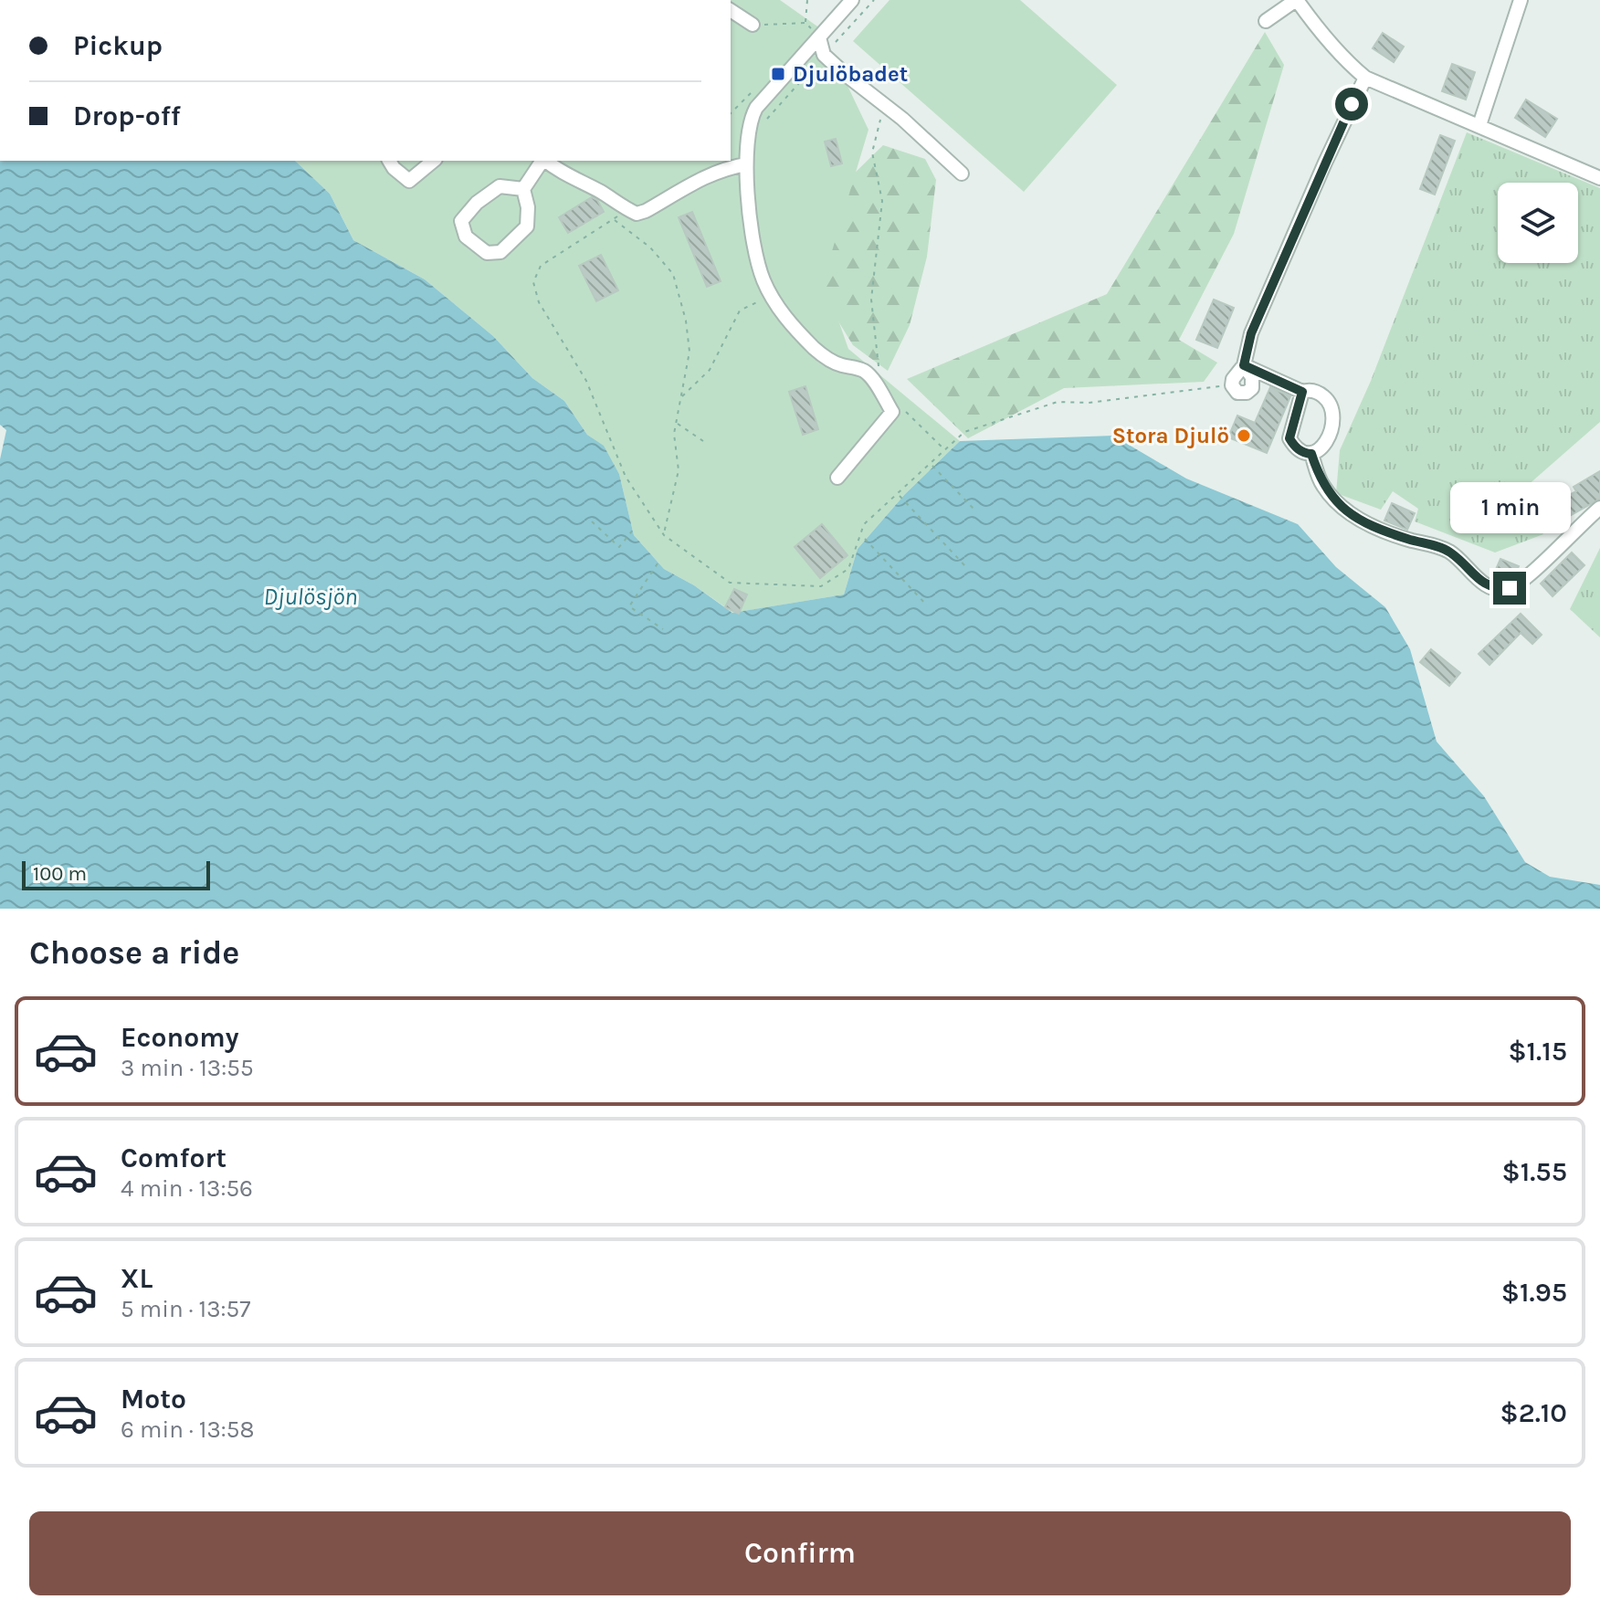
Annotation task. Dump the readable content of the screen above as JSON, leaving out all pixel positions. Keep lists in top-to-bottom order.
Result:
{
  "water": ["Djulösjön"],
  "places": {
    "transit": ["Djulöbadet"],
    "other": ["Stora Djulö"]
  },
  "scale_bar": "100 m",
  "page": {
    "banner": ["Pickup", "Drop-off"],
    "bubble": "1 min",
    "scale": "100 m",
    "heading": "Choose a ride",
    "list": [
      {
        "name": "Economy",
        "note": "3 min · 13:55",
        "value": "$1.15"
      },
      {
        "name": "Comfort",
        "note": "4 min · 13:56",
        "value": "$1.55"
      },
      {
        "name": "XL",
        "note": "5 min · 13:57",
        "value": "$1.95"
      },
      {
        "name": "Moto",
        "note": "6 min · 13:58",
        "value": "$2.10"
      }
    ],
    "buttons": "Confirm"
  }
}
